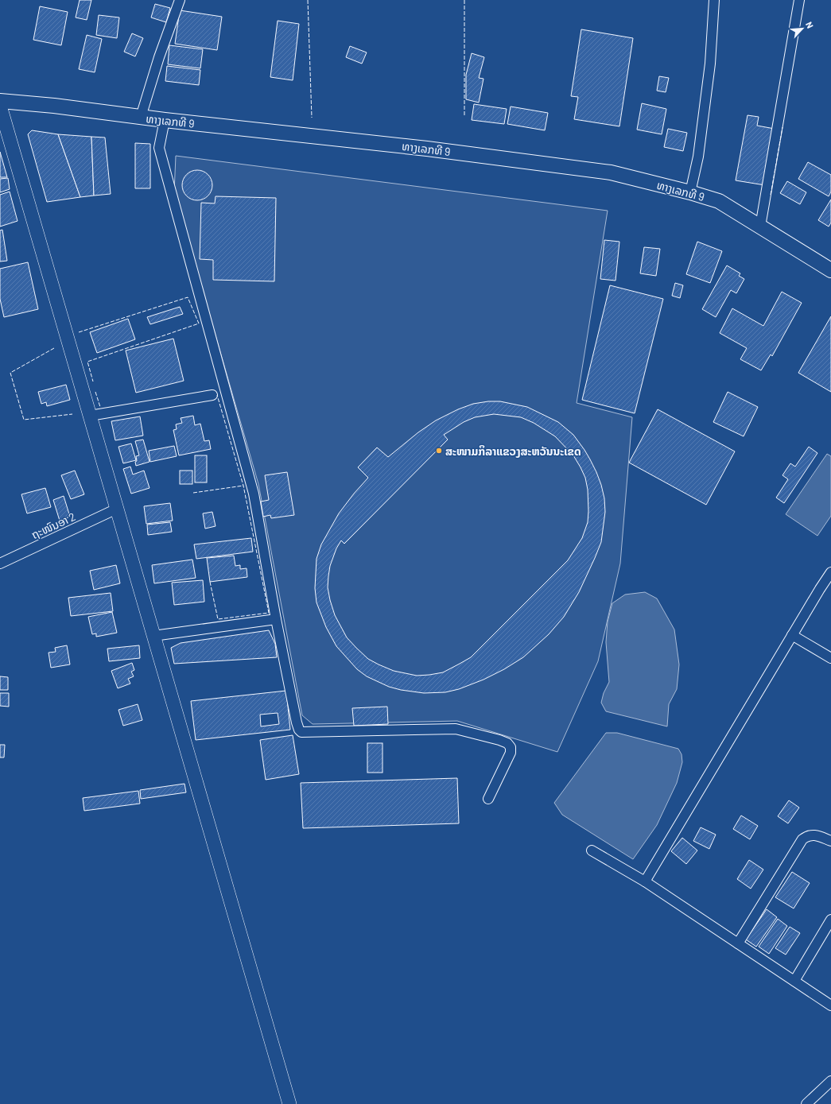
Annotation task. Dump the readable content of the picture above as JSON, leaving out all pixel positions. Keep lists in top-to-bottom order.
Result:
{
  "streets": {
    "main road": ["ທາງເລກທີ 9"],
    "street": ["ຖະໜົນອາ 2"]
  },
  "places": ["ສະໜາມກິລາແຂວງສະຫວັນນະເຂດ"],
  "north": "top right"
}
